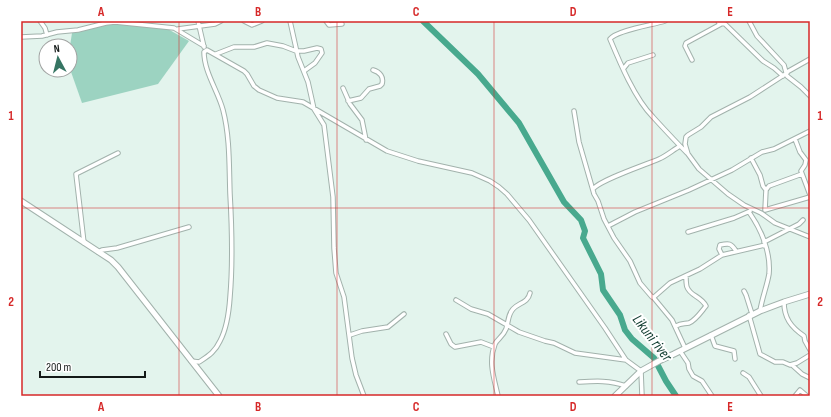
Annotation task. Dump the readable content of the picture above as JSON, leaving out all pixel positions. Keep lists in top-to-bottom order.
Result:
{
  "water": ["Likuni river"],
  "scale_bar": "200 m",
  "north": "top",
  "grid": {
    "columns": [
      "A",
      "B",
      "C",
      "D",
      "E"
    ],
    "rows": ["1", "2"]
  }
}
